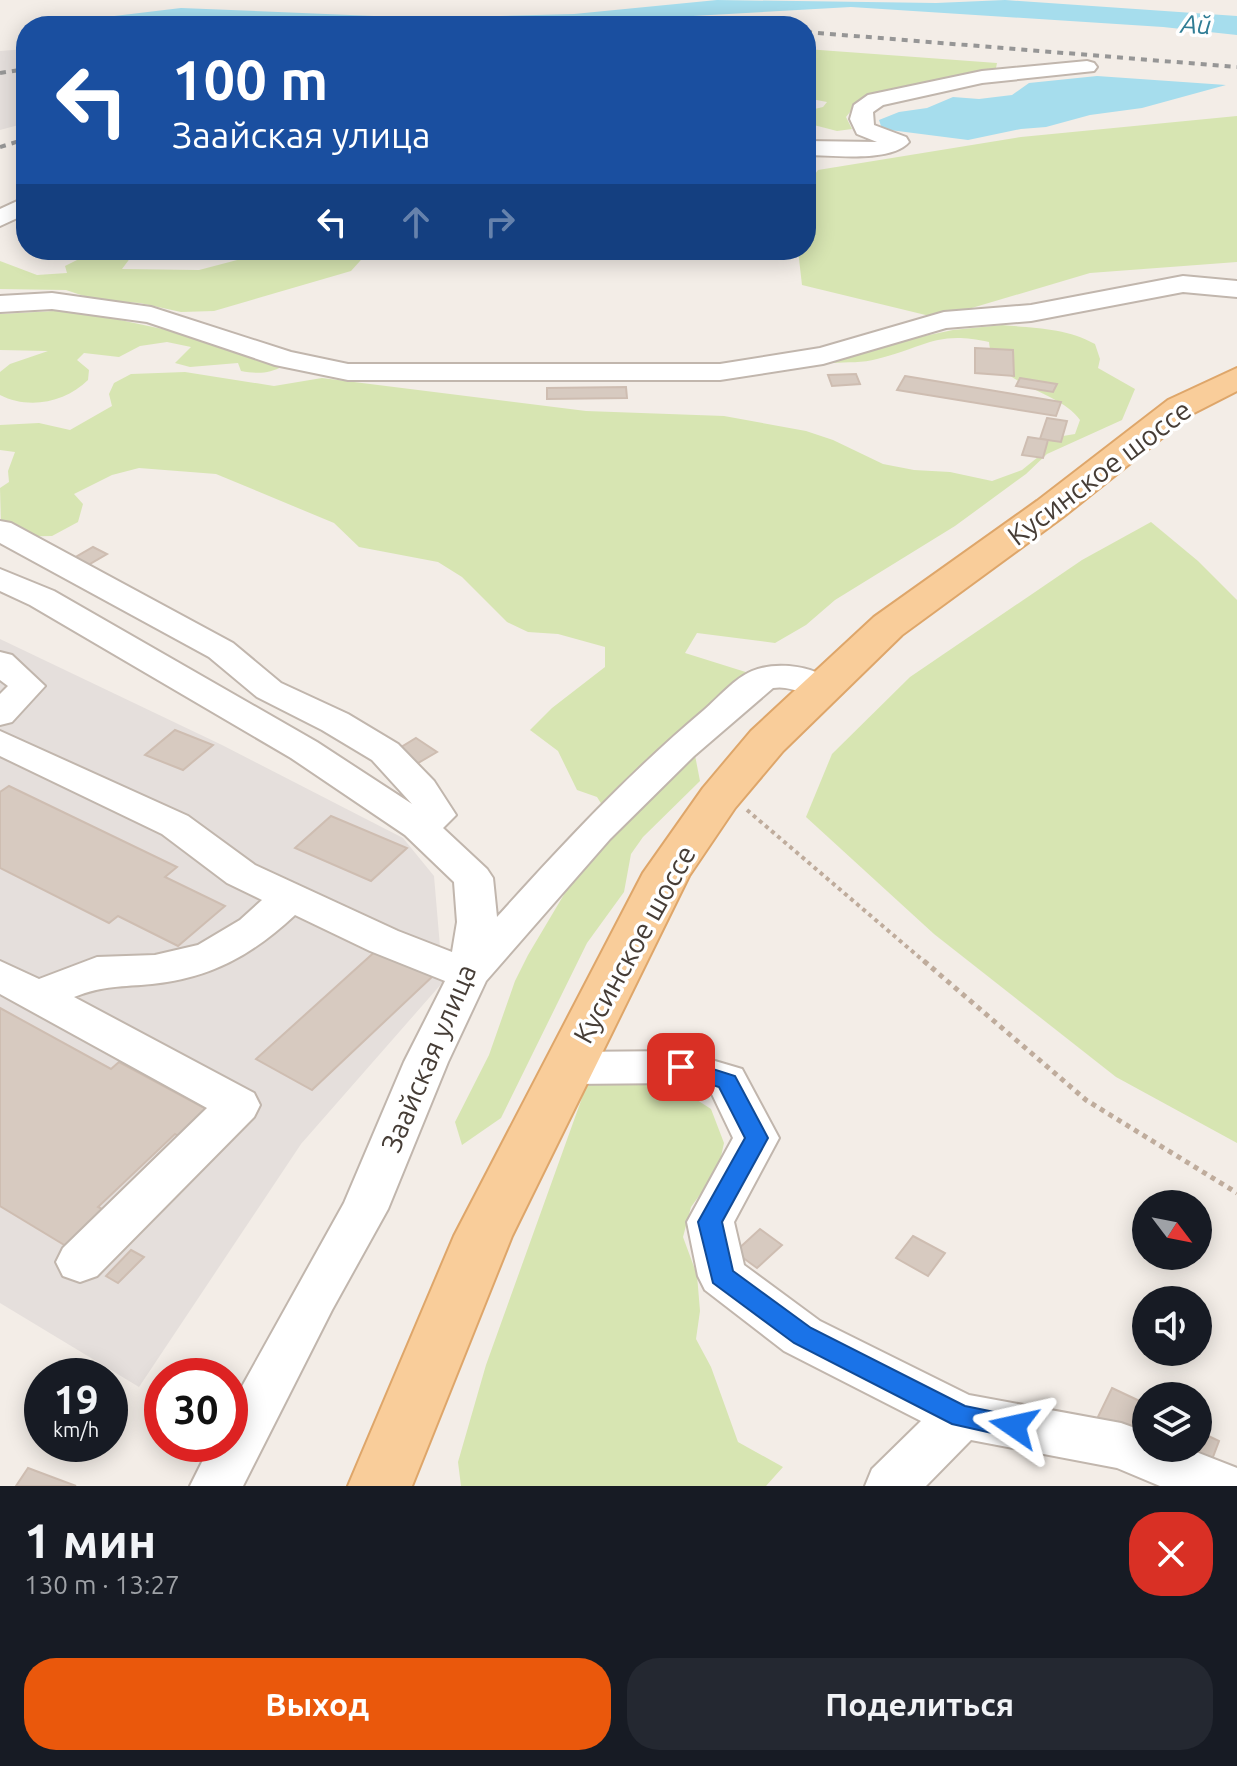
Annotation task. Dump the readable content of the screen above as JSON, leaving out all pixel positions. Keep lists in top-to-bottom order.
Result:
{
  "streets": {
    "main road": ["Кусинское шоссе"],
    "street": ["Заайская улица"]
  },
  "water": ["Ай"],
  "north": "bottom right",
  "page": {
    "turn": ["100 m", "Заайская улица"],
    "speed": "19 km/h",
    "limit": "30",
    "heading": ["1 мин", "130 m · 13:27"],
    "buttons": ["Выход", "Поделиться"]
  }
}
